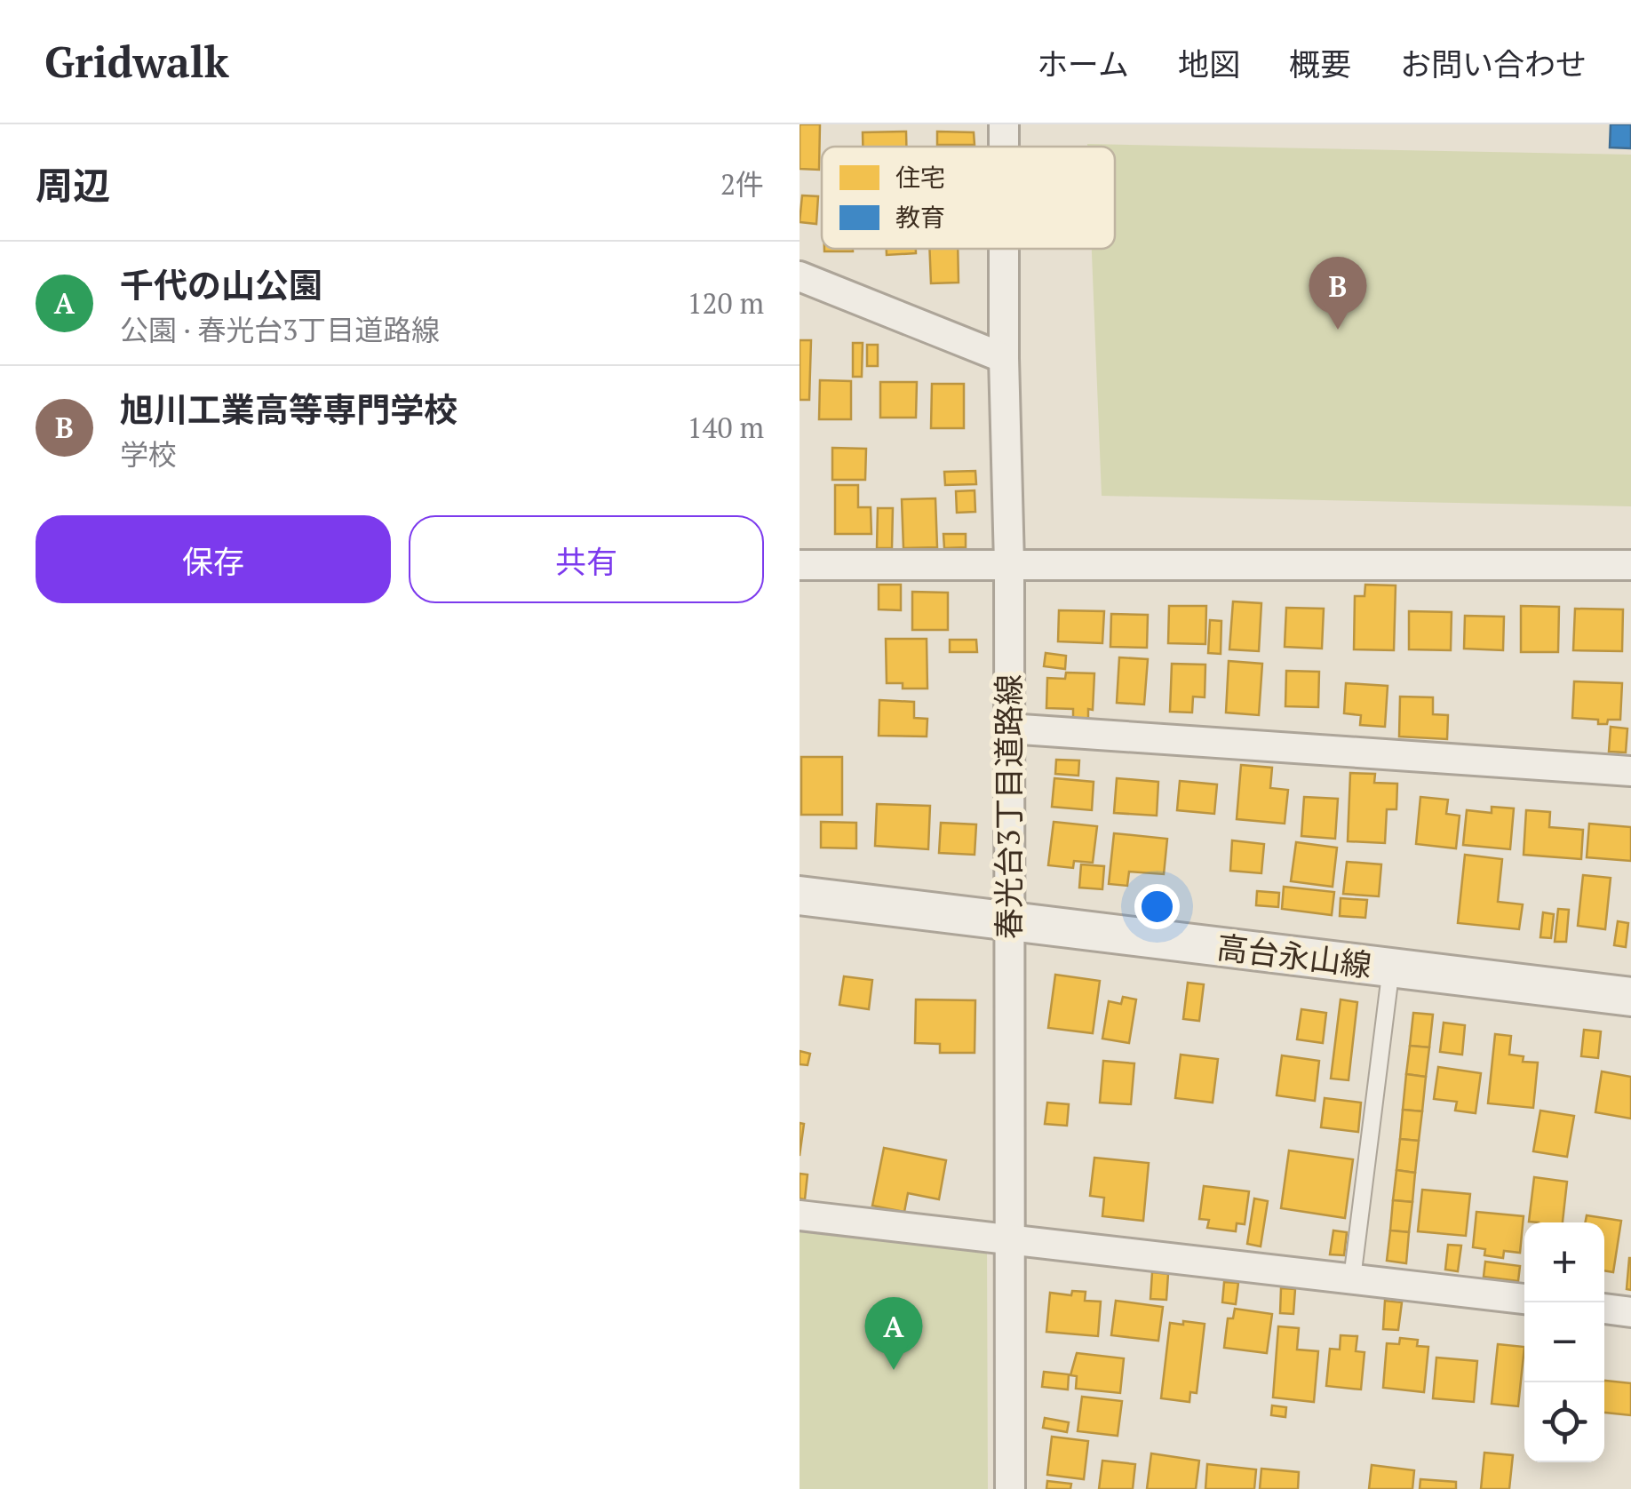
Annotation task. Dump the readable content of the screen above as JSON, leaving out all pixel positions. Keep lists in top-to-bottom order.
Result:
{
  "streets": {
    "street": ["春光台3丁目道路線", "高台永山線"]
  },
  "crossings": [
    ["春光台3丁目道路線", "高台永山線"]
  ],
  "legend": ["住宅", "教育"],
  "page": {
    "header": "Gridwalk",
    "nav": [
      "ホーム",
      "地図",
      "概要",
      "お問い合わせ"
    ],
    "heading": ["周辺", "2件"],
    "list": [
      {
        "mark": "A",
        "name": "千代の山公園",
        "note": "公園 · 春光台3丁目道路線",
        "value": "120 m"
      },
      {
        "mark": "B",
        "name": "旭川工業高等専門学校",
        "note": "学校",
        "value": "140 m"
      }
    ],
    "pins": ["B", "A"],
    "buttons": ["保存", "共有"],
    "map_buttons": ["+", "−"]
  }
}
